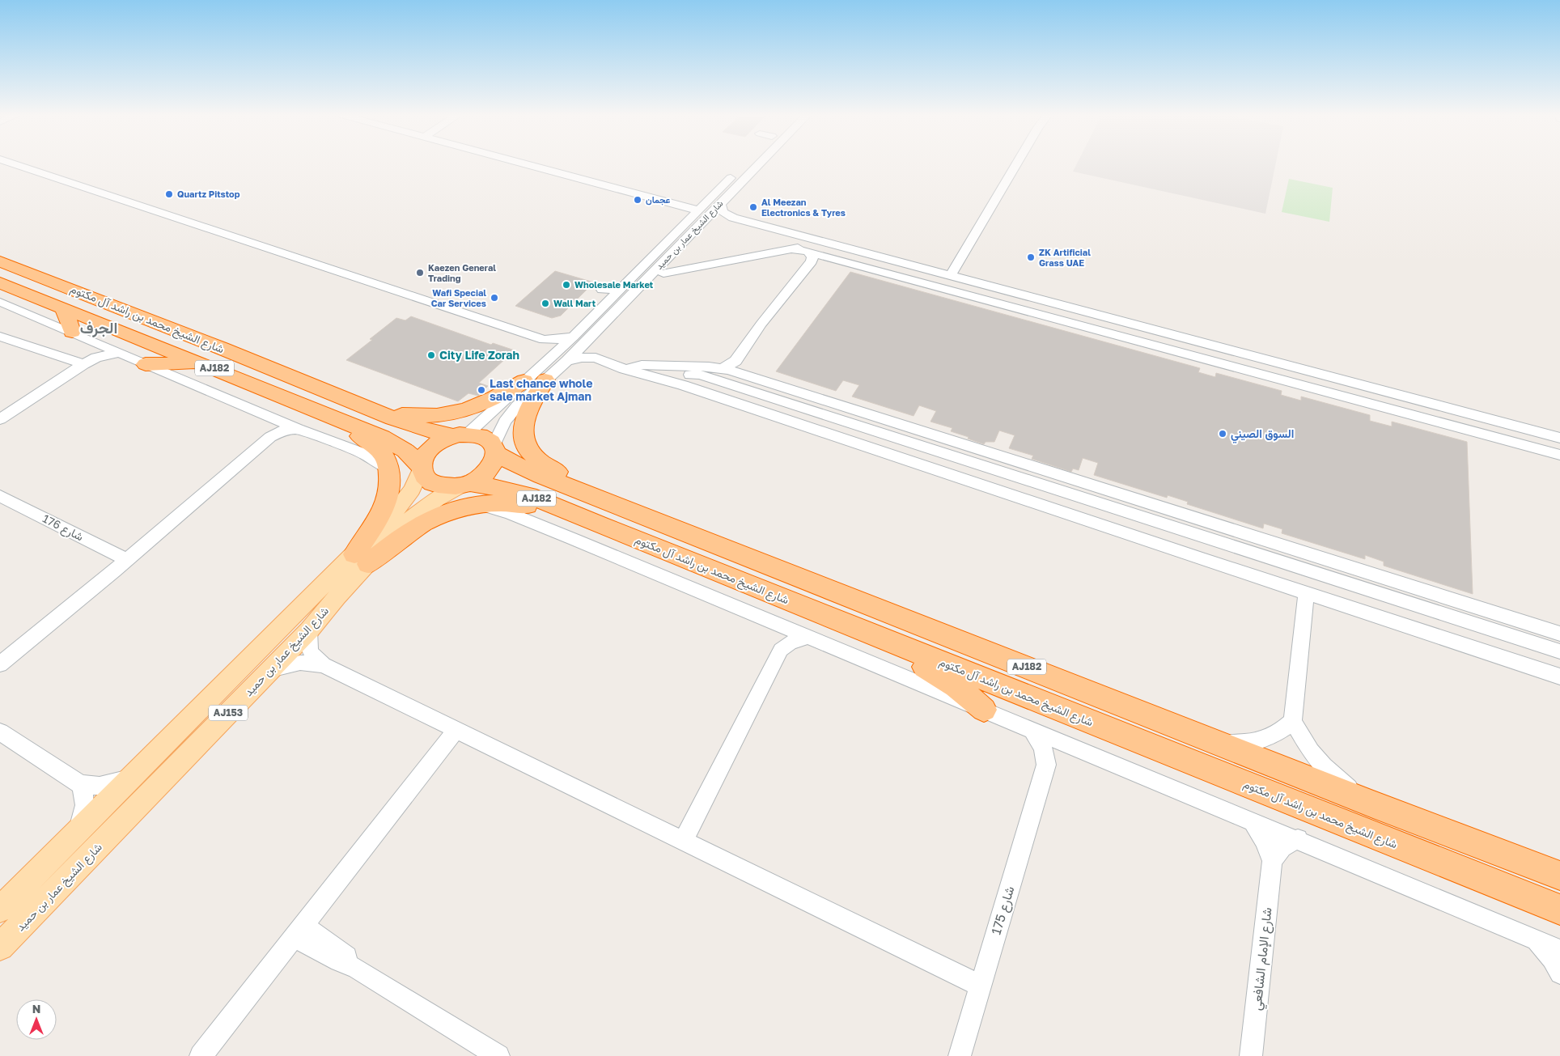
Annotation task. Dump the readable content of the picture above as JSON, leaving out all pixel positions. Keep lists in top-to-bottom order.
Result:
{
  "streets": {
    "highway": ["شارع الشيخ محمد بن راشد آل مكتوم", "AJ182"],
    "main road": ["شارع الشيخ عمار بن حميد", "AJ153"],
    "street": ["شارع 176", "شارع 175", "شارع الإمام الشافعي"]
  },
  "crossings": [
    ["شارع الشيخ عمار بن حميد", "شارع الشيخ محمد بن راشد آل مكتوم"],
    ["شارع الشيخ عمار بن حميد", "AJ182"],
    ["شارع الشيخ محمد بن راشد آل مكتوم", "AJ182"]
  ],
  "districts": ["الجرف"],
  "places": [
    "Quartz Pitstop",
    "عجمان",
    "Al Meezan Electronics & Tyres",
    "ZK Artificial Grass UAE",
    "Kaezen General Trading",
    "Wholesale Market",
    "Wafi Special Car Services",
    "Wall Mart",
    "City Life Zorah",
    "Last chance whole sale market Ajman",
    "السوق الصيني"
  ],
  "north": "top"
}
